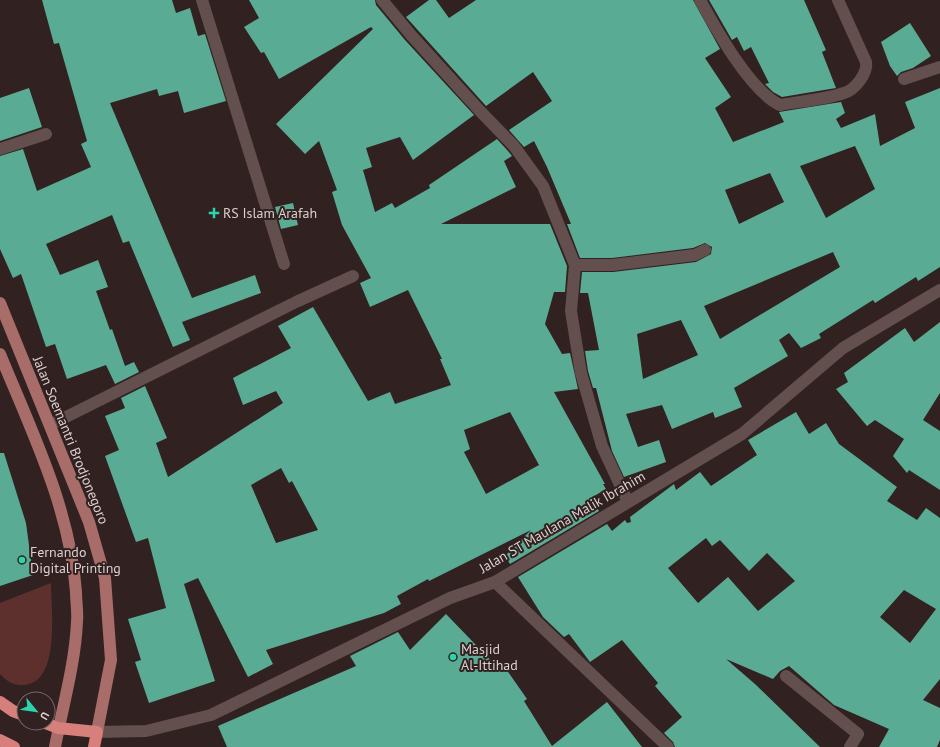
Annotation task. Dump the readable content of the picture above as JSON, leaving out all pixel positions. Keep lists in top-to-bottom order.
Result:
{
  "streets": {
    "main road": ["Jalan Soemantri Brodjonegoro"],
    "street": ["Jalan ST Maulana Malik Ibrahim"]
  },
  "crossings": [
    ["Jalan Soemantri Brodjonegoro", "Jalan ST Maulana Malik Ibrahim"]
  ],
  "places": {
    "health": ["RS Islam Arafah"],
    "other": ["Fernando Digital Printing", "Masjid Al-Ittihad"]
  },
  "north": "bottom right"
}
